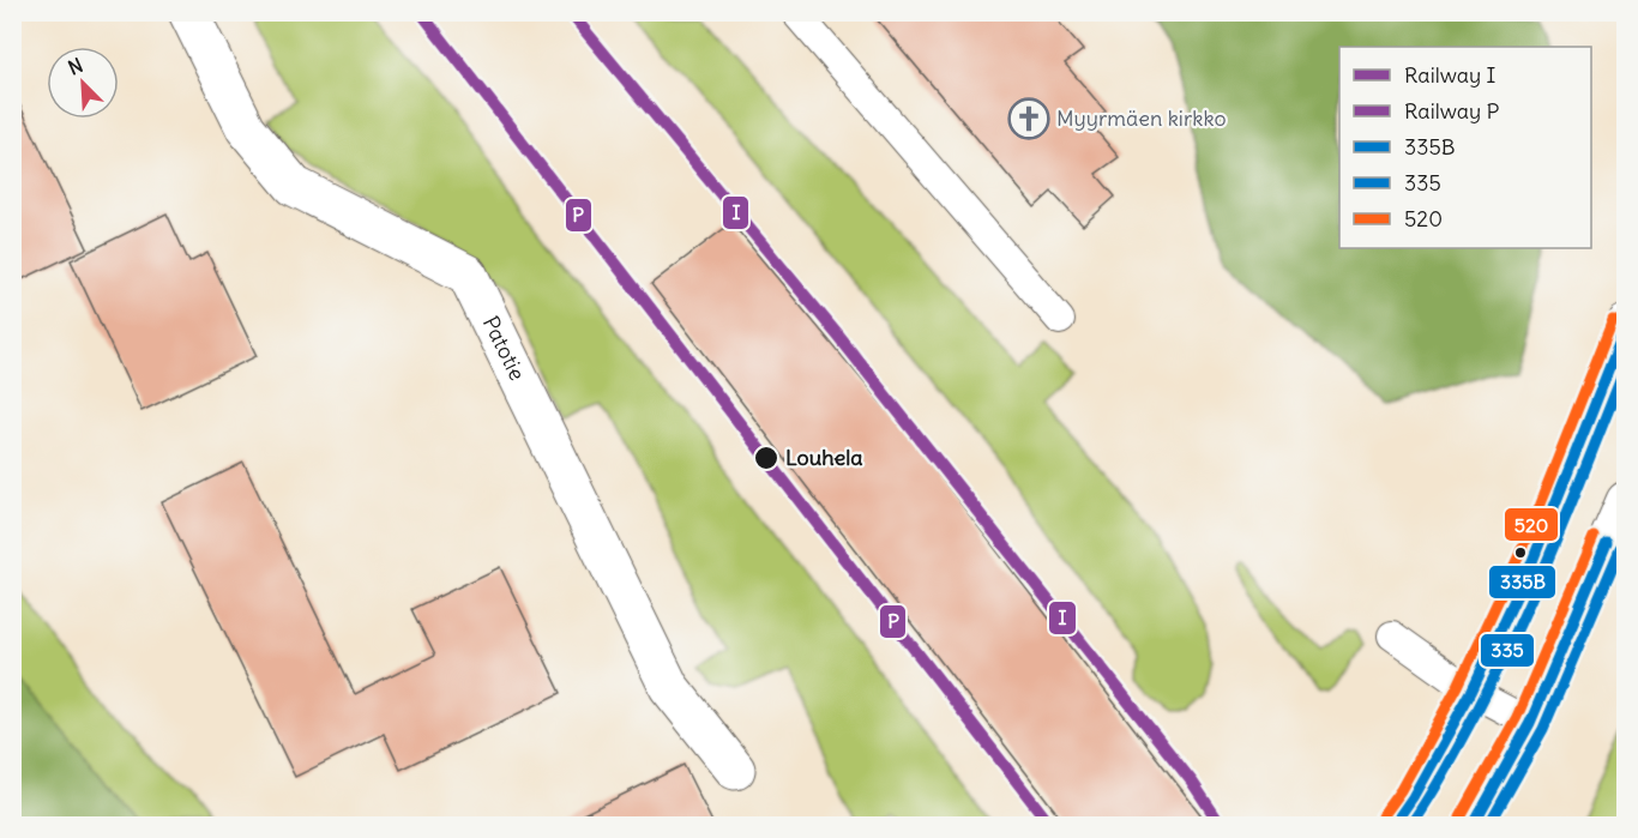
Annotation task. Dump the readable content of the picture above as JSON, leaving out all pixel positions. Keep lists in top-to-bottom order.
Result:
{
  "streets": {
    "street": ["Patotie"]
  },
  "places": {
    "church": ["Myyrmäen kirkko"],
    "other": ["Louhela"]
  },
  "lines": [
    "rail line I",
    "rail line P",
    "transit line 520",
    "transit line 335B",
    "transit line 335"
  ],
  "legend": [
    "Railway I",
    "Railway P",
    "335B",
    "335",
    "520"
  ],
  "north": "top left"
}
